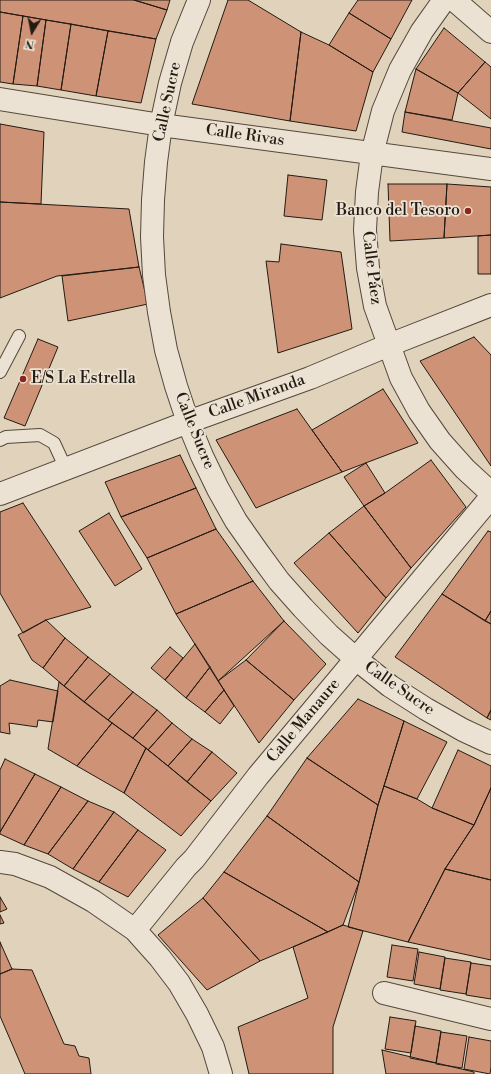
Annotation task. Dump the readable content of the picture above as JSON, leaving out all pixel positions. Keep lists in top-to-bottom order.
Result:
{
  "streets": {
    "street": [
      "Calle Sucre",
      "Calle Rivas",
      "Calle Páez",
      "Calle Miranda",
      "Calle Manaure"
    ]
  },
  "crossings": [
    ["Calle Sucre", "Calle Rivas"],
    ["Calle Sucre", "Calle Miranda"],
    ["Calle Sucre", "Calle Manaure"],
    ["Calle Rivas", "Calle Páez"],
    ["Calle Páez", "Calle Miranda"]
  ],
  "places": ["Banco del Tesoro", "E/S La Estrella"],
  "north": "bottom"
}
